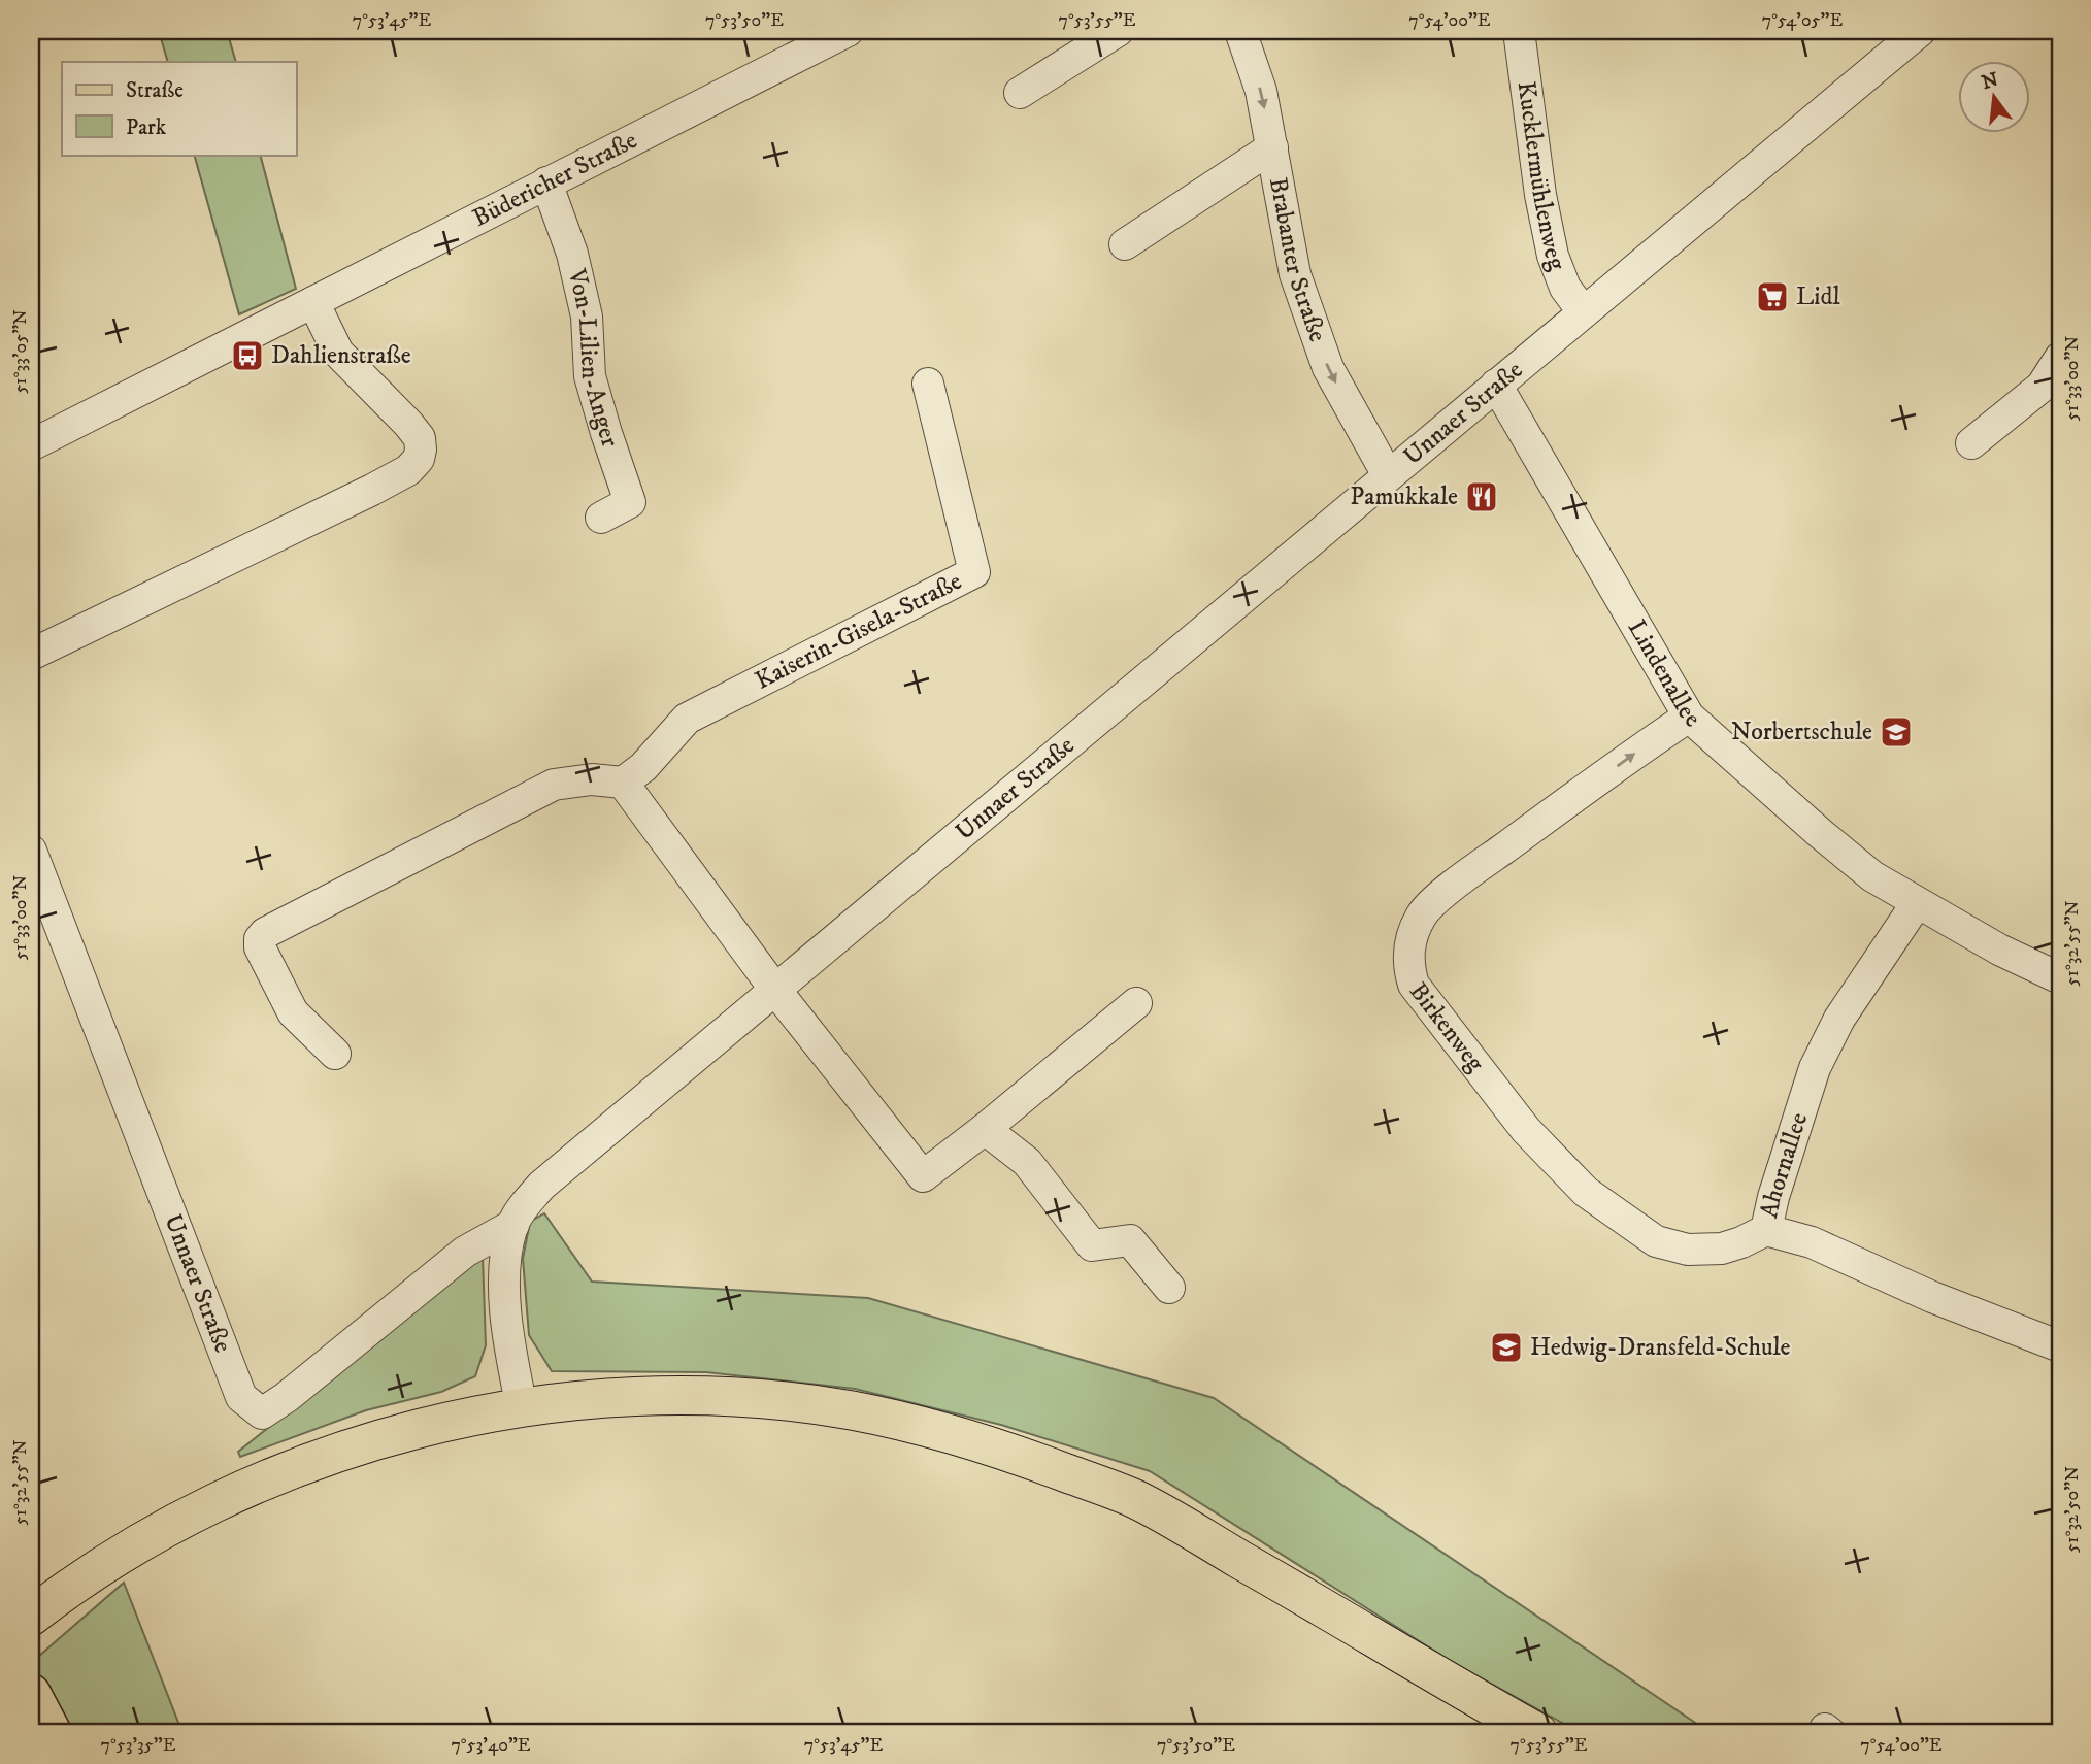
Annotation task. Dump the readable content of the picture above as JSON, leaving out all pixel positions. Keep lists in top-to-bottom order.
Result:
{
  "streets": {
    "street": [
      "Kucklermühlenweg",
      "Büdericher Straße",
      "Brabanter Straße",
      "Von-Lilien-Anger",
      "Unnaer Straße",
      "Kaiserin-Gisela-Straße",
      "Lindenallee",
      "Birkenweg",
      "Ahornallee"
    ]
  },
  "crossings": [
    ["Kucklermühlenweg", "Unnaer Straße"],
    ["Büdericher Straße", "Von-Lilien-Anger"],
    ["Brabanter Straße", "Unnaer Straße"],
    ["Unnaer Straße", "Lindenallee"],
    ["Lindenallee", "Birkenweg"],
    ["Lindenallee", "Ahornallee"],
    ["Birkenweg", "Ahornallee"]
  ],
  "one_way": ["Brabanter Straße"],
  "places": {
    "supermarket": ["Lidl"],
    "bus stop": ["Dahlienstraße"],
    "restaurant": ["Pamukkale"],
    "school or university": ["Norbertschule", "Hedwig-Dransfeld-Schule"]
  },
  "legend": ["Straße", "Park"],
  "north": "top",
  "coordinates": [
    "7°53'45\"E",
    "7°53'50\"E",
    "7°53'55\"E",
    "7°54'00\"E",
    "7°54'05\"E",
    "51°33'05\"N",
    "51°33'00\"N",
    "51°32'55\"N",
    "51°32'50\"N",
    "7°53'35\"E",
    "7°53'40\"E"
  ]
}
